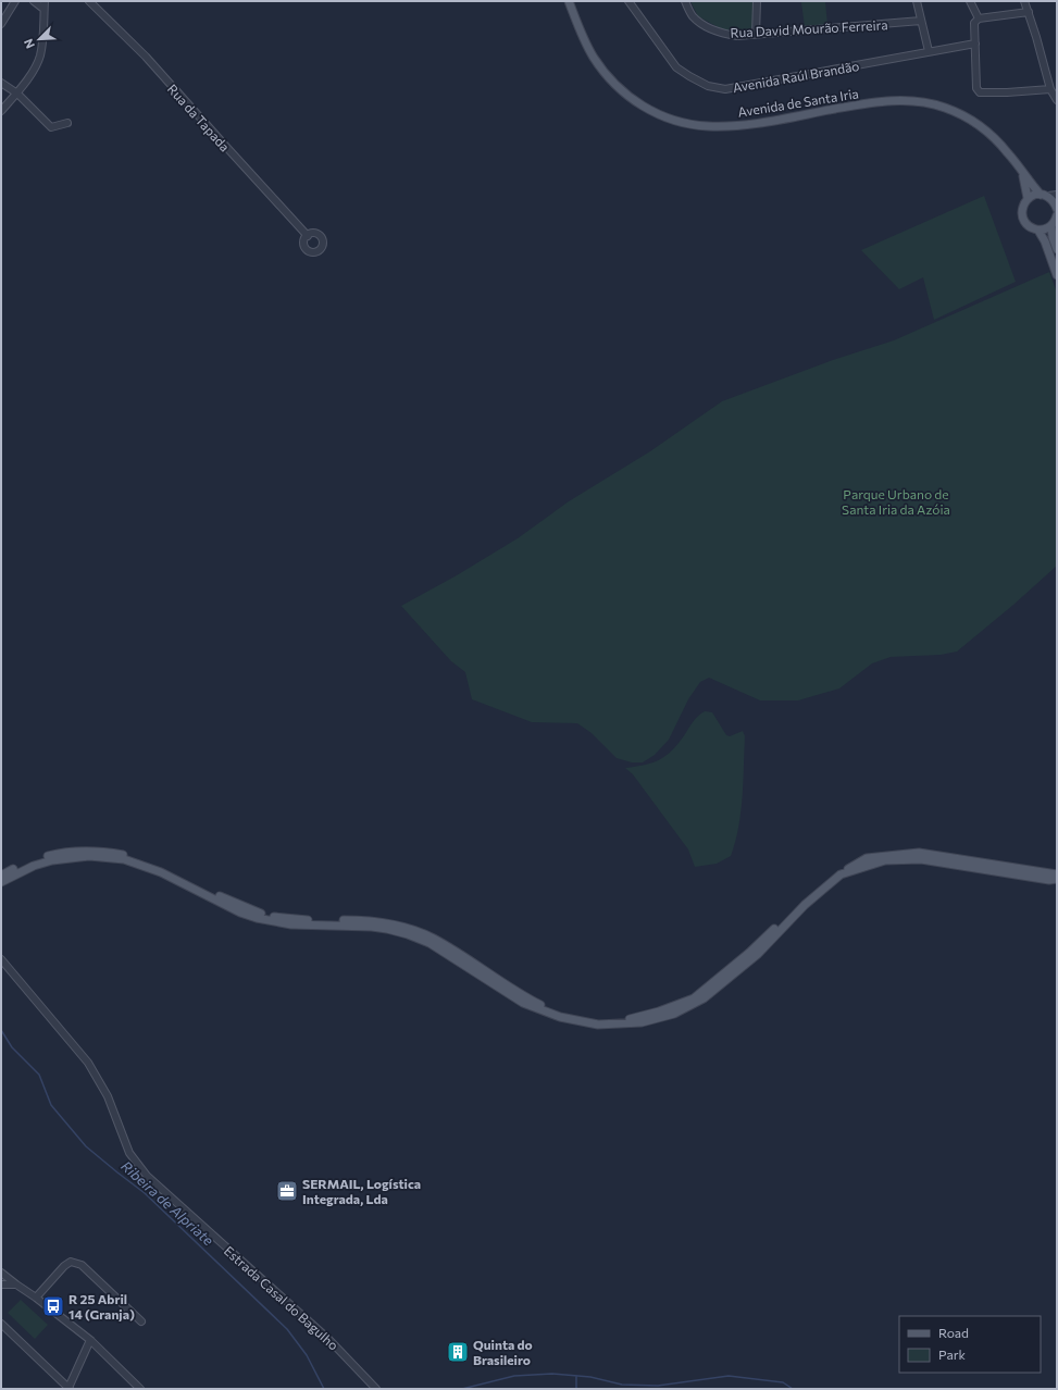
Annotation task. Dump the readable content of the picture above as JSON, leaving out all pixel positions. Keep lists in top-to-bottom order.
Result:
{
  "streets": {
    "main road": ["Avenida de Santa Iria"],
    "street": [
      "Rua David Mourão Ferreira",
      "Avenida Raúl Brandão",
      "Rua da Tapada",
      "Estrada Casal do Bagulho"
    ]
  },
  "water": ["Ribeira de Alpriate"],
  "parks": ["Parque Urbano de Santa Iria da Azóia"],
  "places": {
    "office": ["SERMAIL, Logística Integrada, Lda"],
    "bus stop": ["R 25 Abril 14 (Granja)"],
    "building": ["Quinta do Brasileiro"]
  },
  "legend": ["Road", "Park"],
  "north": "bottom left"
}
